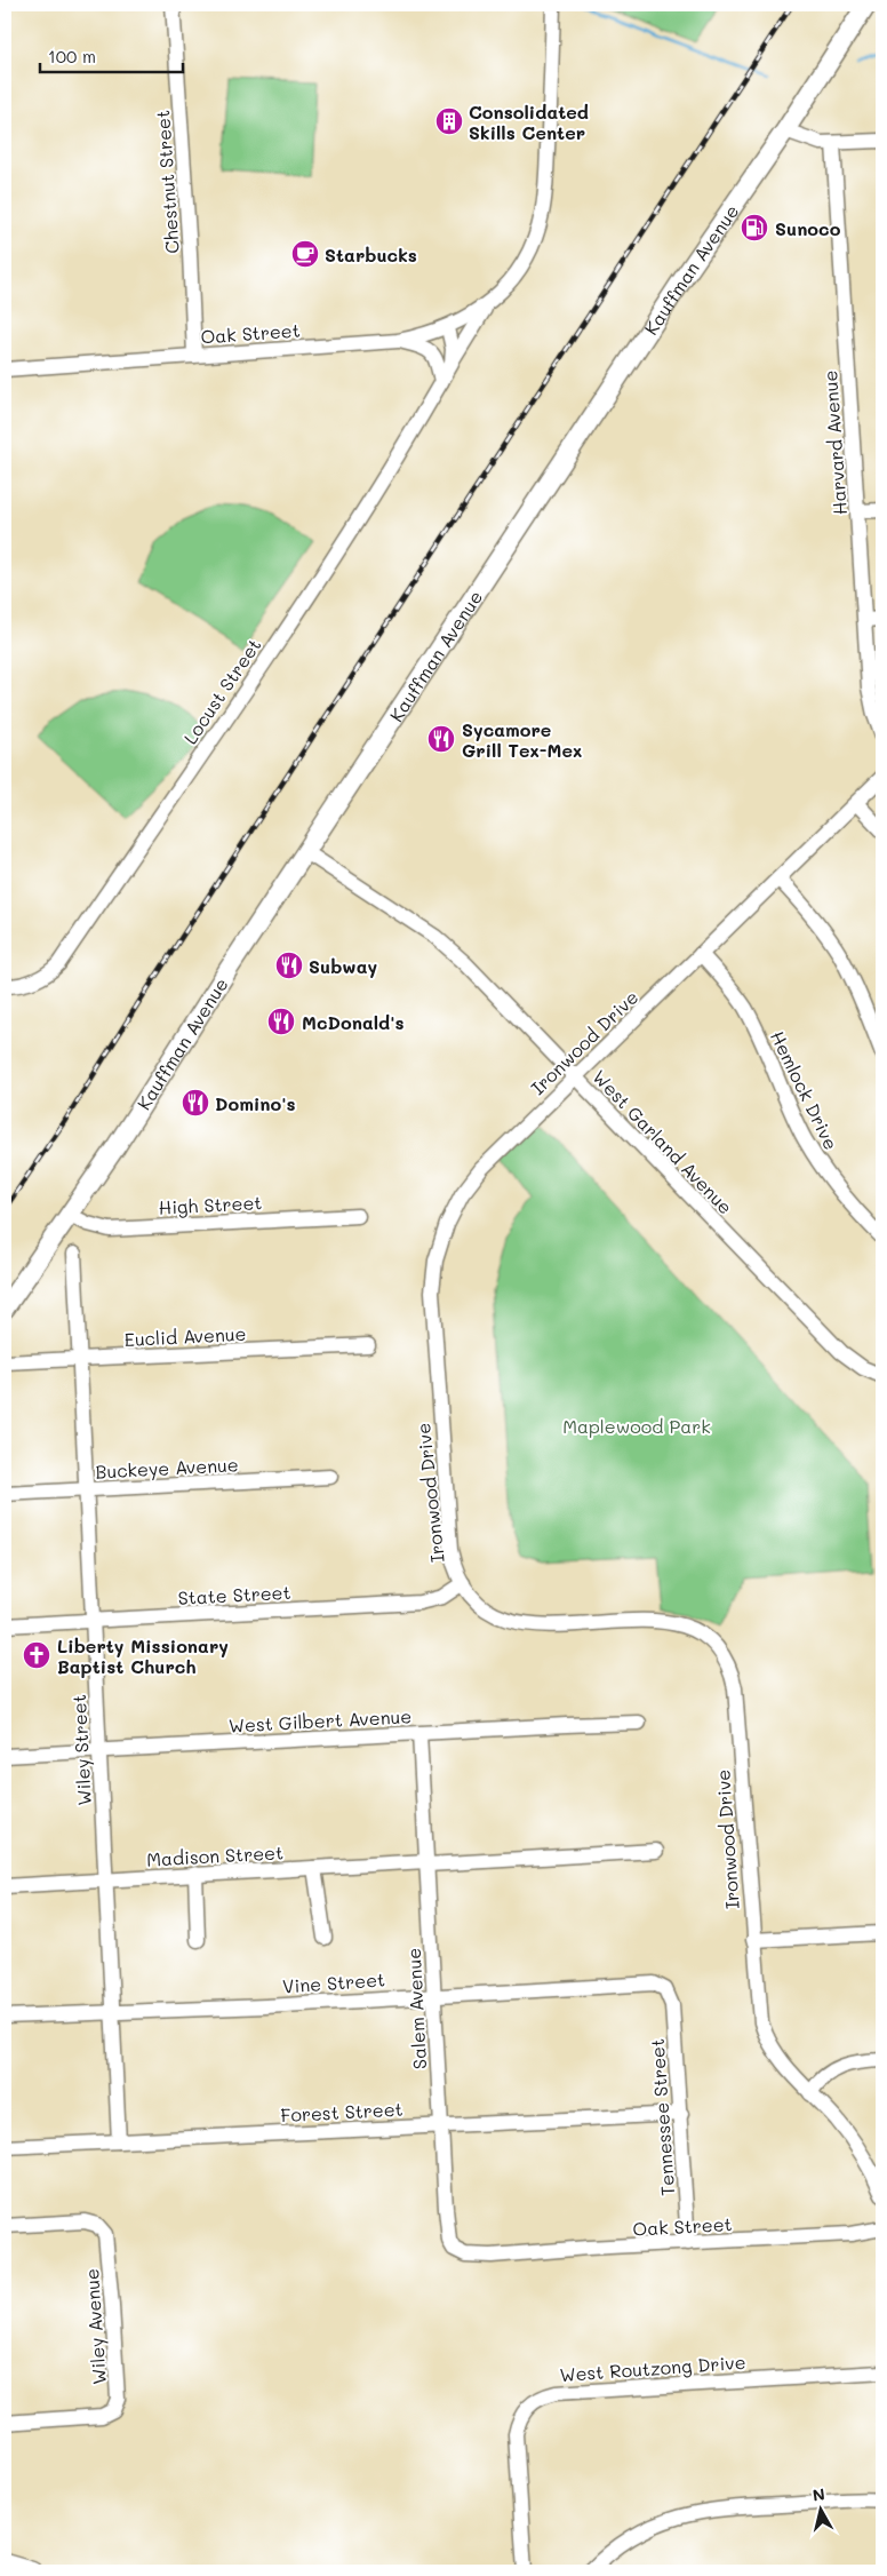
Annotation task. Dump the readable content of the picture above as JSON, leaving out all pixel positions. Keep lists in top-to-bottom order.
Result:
{
  "streets": {
    "main road": ["Kauffman Avenue"],
    "street": [
      "Chestnut Street",
      "Oak Street",
      "Harvard Avenue",
      "Locust Street",
      "Ironwood Drive",
      "Hemlock Drive",
      "West Garland Avenue",
      "High Street",
      "Euclid Avenue",
      "Buckeye Avenue",
      "State Street",
      "West Gilbert Avenue",
      "Wiley Street",
      "Madison Street",
      "Vine Street",
      "Salem Avenue",
      "Forest Street",
      "Tennessee Street",
      "Wiley Avenue",
      "West Routzong Drive"
    ]
  },
  "crossings": [
    ["Chestnut Street", "Oak Street"],
    ["Kauffman Avenue", "West Garland Avenue"],
    ["Kauffman Avenue", "High Street"],
    ["Oak Street", "Locust Street"],
    ["Oak Street", "Salem Avenue"],
    ["Oak Street", "Tennessee Street"],
    ["Ironwood Drive", "Hemlock Drive"],
    ["Ironwood Drive", "West Garland Avenue"],
    ["Ironwood Drive", "State Street"],
    ["Euclid Avenue", "Wiley Street"],
    ["Buckeye Avenue", "Wiley Street"],
    ["State Street", "Wiley Street"],
    ["West Gilbert Avenue", "Wiley Street"],
    ["West Gilbert Avenue", "Salem Avenue"],
    ["Wiley Street", "Madison Street"],
    ["Wiley Street", "Vine Street"],
    ["Wiley Street", "Forest Street"],
    ["Madison Street", "Salem Avenue"],
    ["Vine Street", "Salem Avenue"],
    ["Vine Street", "Tennessee Street"],
    ["Salem Avenue", "Forest Street"],
    ["Forest Street", "Tennessee Street"]
  ],
  "parks": ["Maplewood Park"],
  "places": {
    "building": ["Consolidated Skills Center"],
    "fuel station": ["Sunoco"],
    "cafe": ["Starbucks"],
    "restaurant": [
      "Sycamore Grill Tex-Mex",
      "Subway",
      "McDonald's",
      "Domino's"
    ],
    "church": ["Liberty Missionary Baptist Church"]
  },
  "scale_bar": "100 m",
  "north": "top"
}
